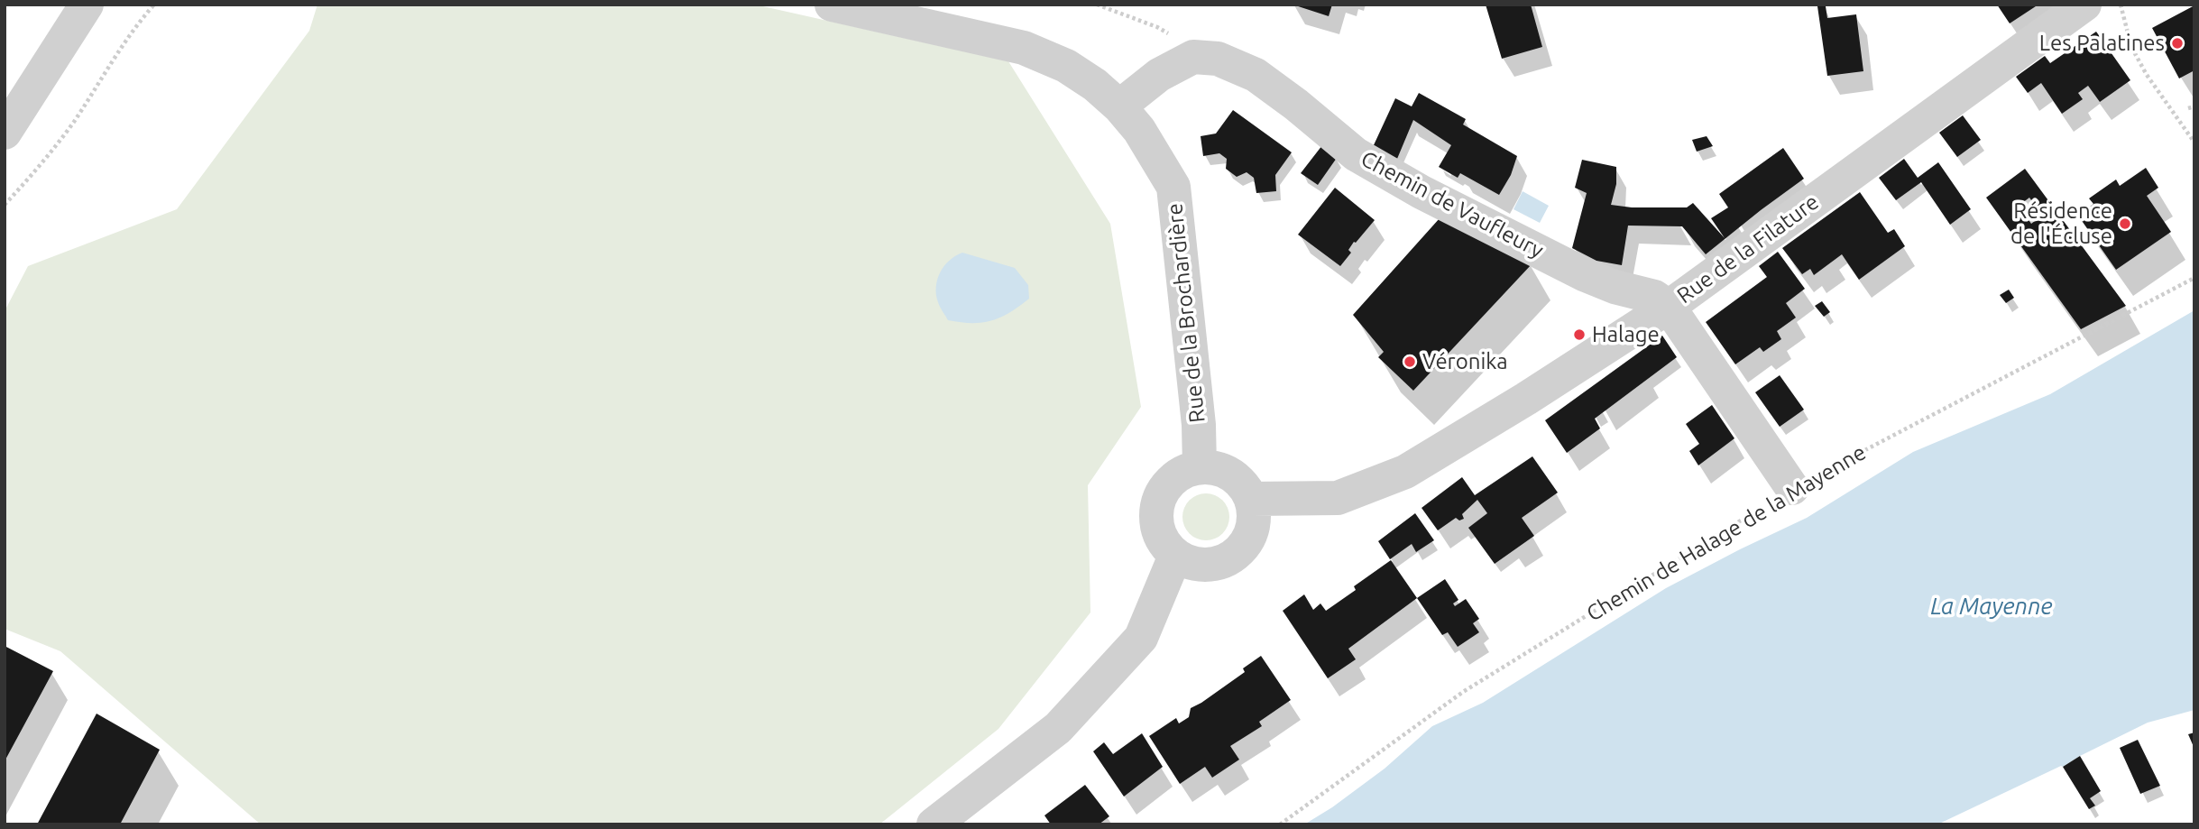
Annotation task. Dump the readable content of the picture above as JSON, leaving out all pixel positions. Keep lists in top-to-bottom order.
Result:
{
  "streets": {
    "street": ["Chemin de Vaufleury", "Rue de la Filature", "Rue de la Brochardière"],
    "path": ["Chemin de Halage de la Mayenne"]
  },
  "crossings": [
    ["Chemin de Vaufleury", "Rue de la Filature"],
    ["Rue de la Filature", "Rue de la Brochardière"]
  ],
  "water": ["La Mayenne"],
  "places": [
    "Les Palatines",
    "Résidence de l'Écluse",
    "Halage",
    "Véronika"
  ]
}
